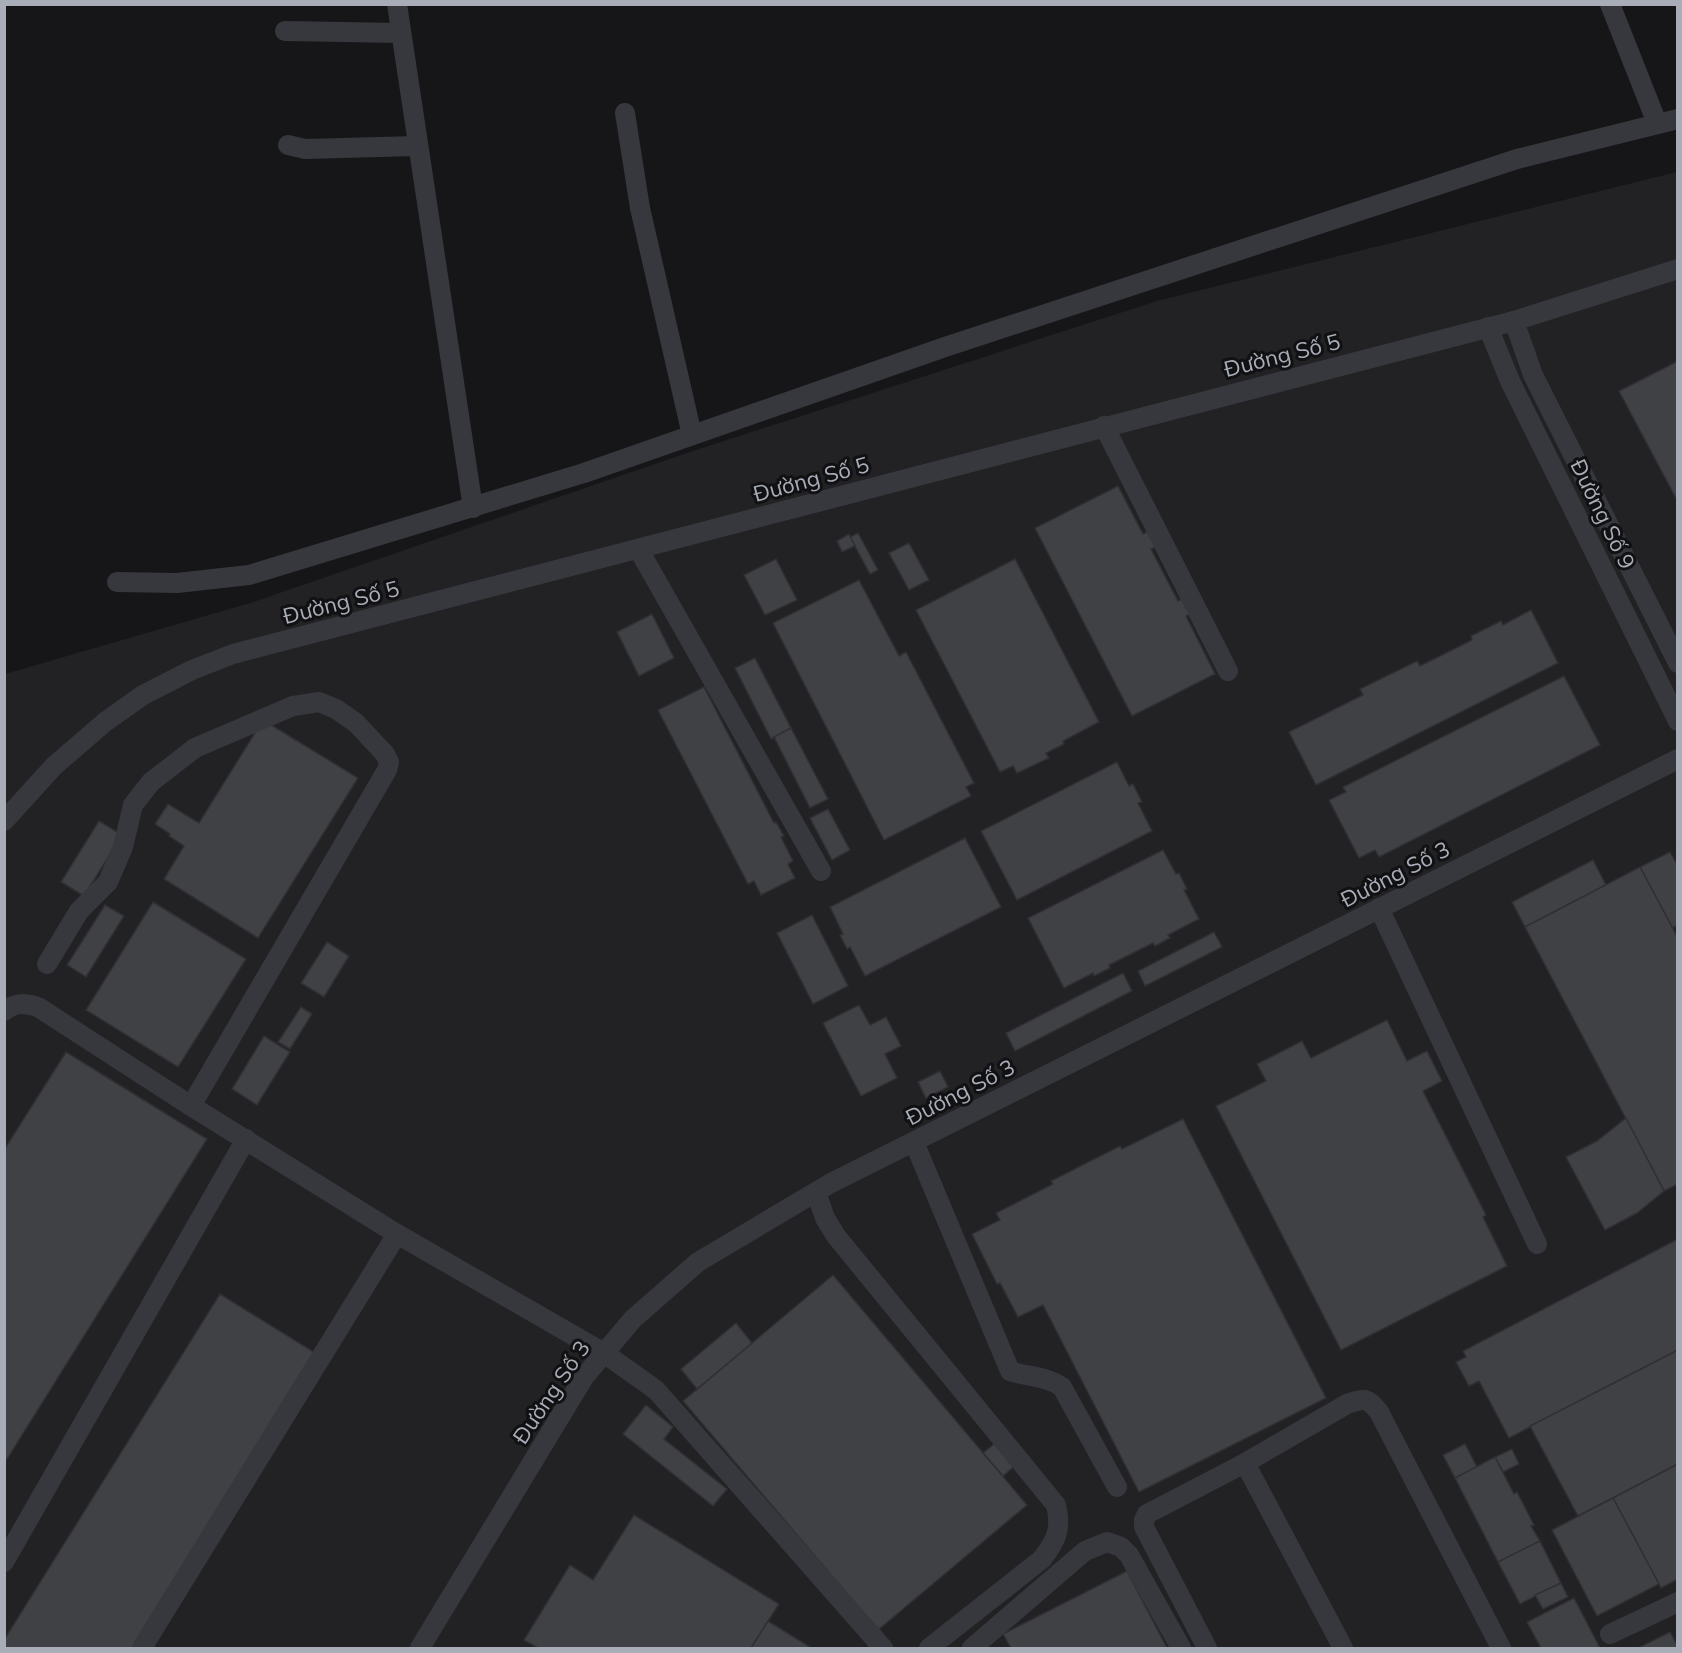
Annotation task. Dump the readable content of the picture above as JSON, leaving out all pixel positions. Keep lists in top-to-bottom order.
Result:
{
  "streets": {
    "street": ["Đường Số 5", "Đường Số 9", "Đường Số 3"]
  },
  "crossings": [
    ["Đường Số 5", "Đường Số 9"]
  ]
}
